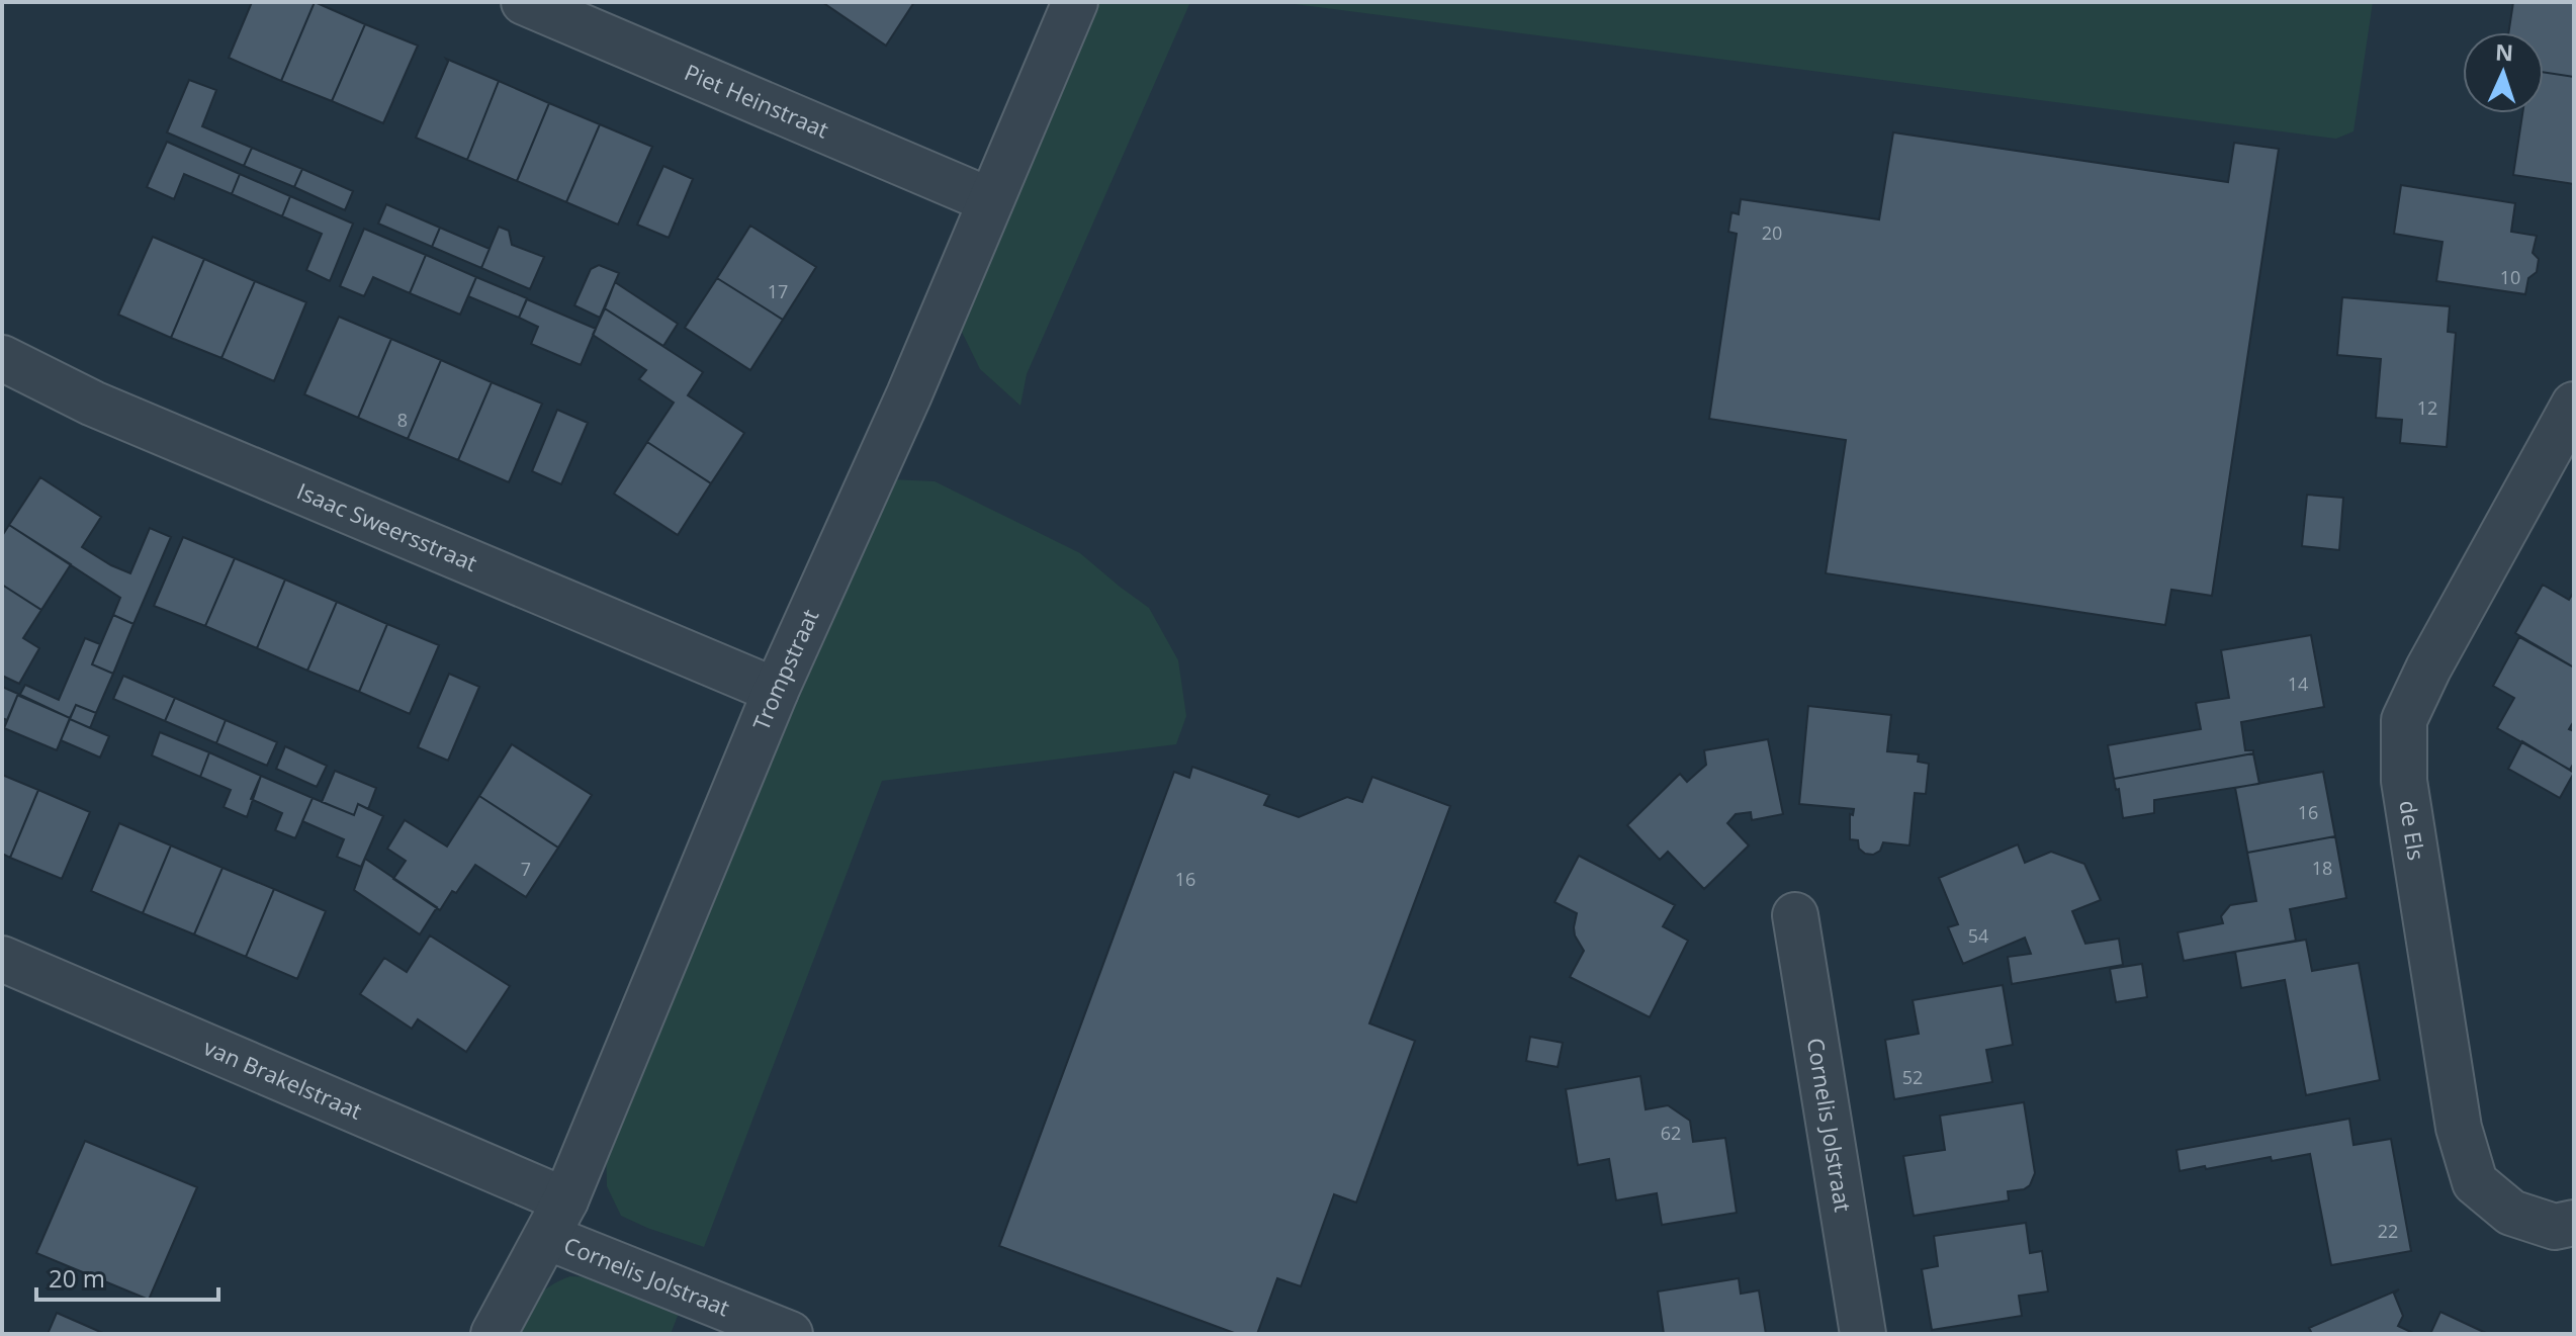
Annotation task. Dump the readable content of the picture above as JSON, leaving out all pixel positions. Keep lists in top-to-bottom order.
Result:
{
  "streets": {
    "street": [
      "Piet Heinstraat",
      "Isaac Sweersstraat",
      "Trompstraat",
      "de Els",
      "van Brakelstraat",
      "Cornelis Jolstraat"
    ]
  },
  "crossings": [
    ["Piet Heinstraat", "Trompstraat"],
    ["Isaac Sweersstraat", "Trompstraat"],
    ["Trompstraat", "van Brakelstraat"],
    ["Trompstraat", "Cornelis Jolstraat"],
    ["van Brakelstraat", "Cornelis Jolstraat"]
  ],
  "house_numbers": [
    "20",
    "10",
    "17",
    "12",
    "8",
    "14",
    "16",
    "18",
    "7",
    "16",
    "54",
    "52",
    "62",
    "22"
  ],
  "scale_bar": "20 m",
  "north": "top"
}
